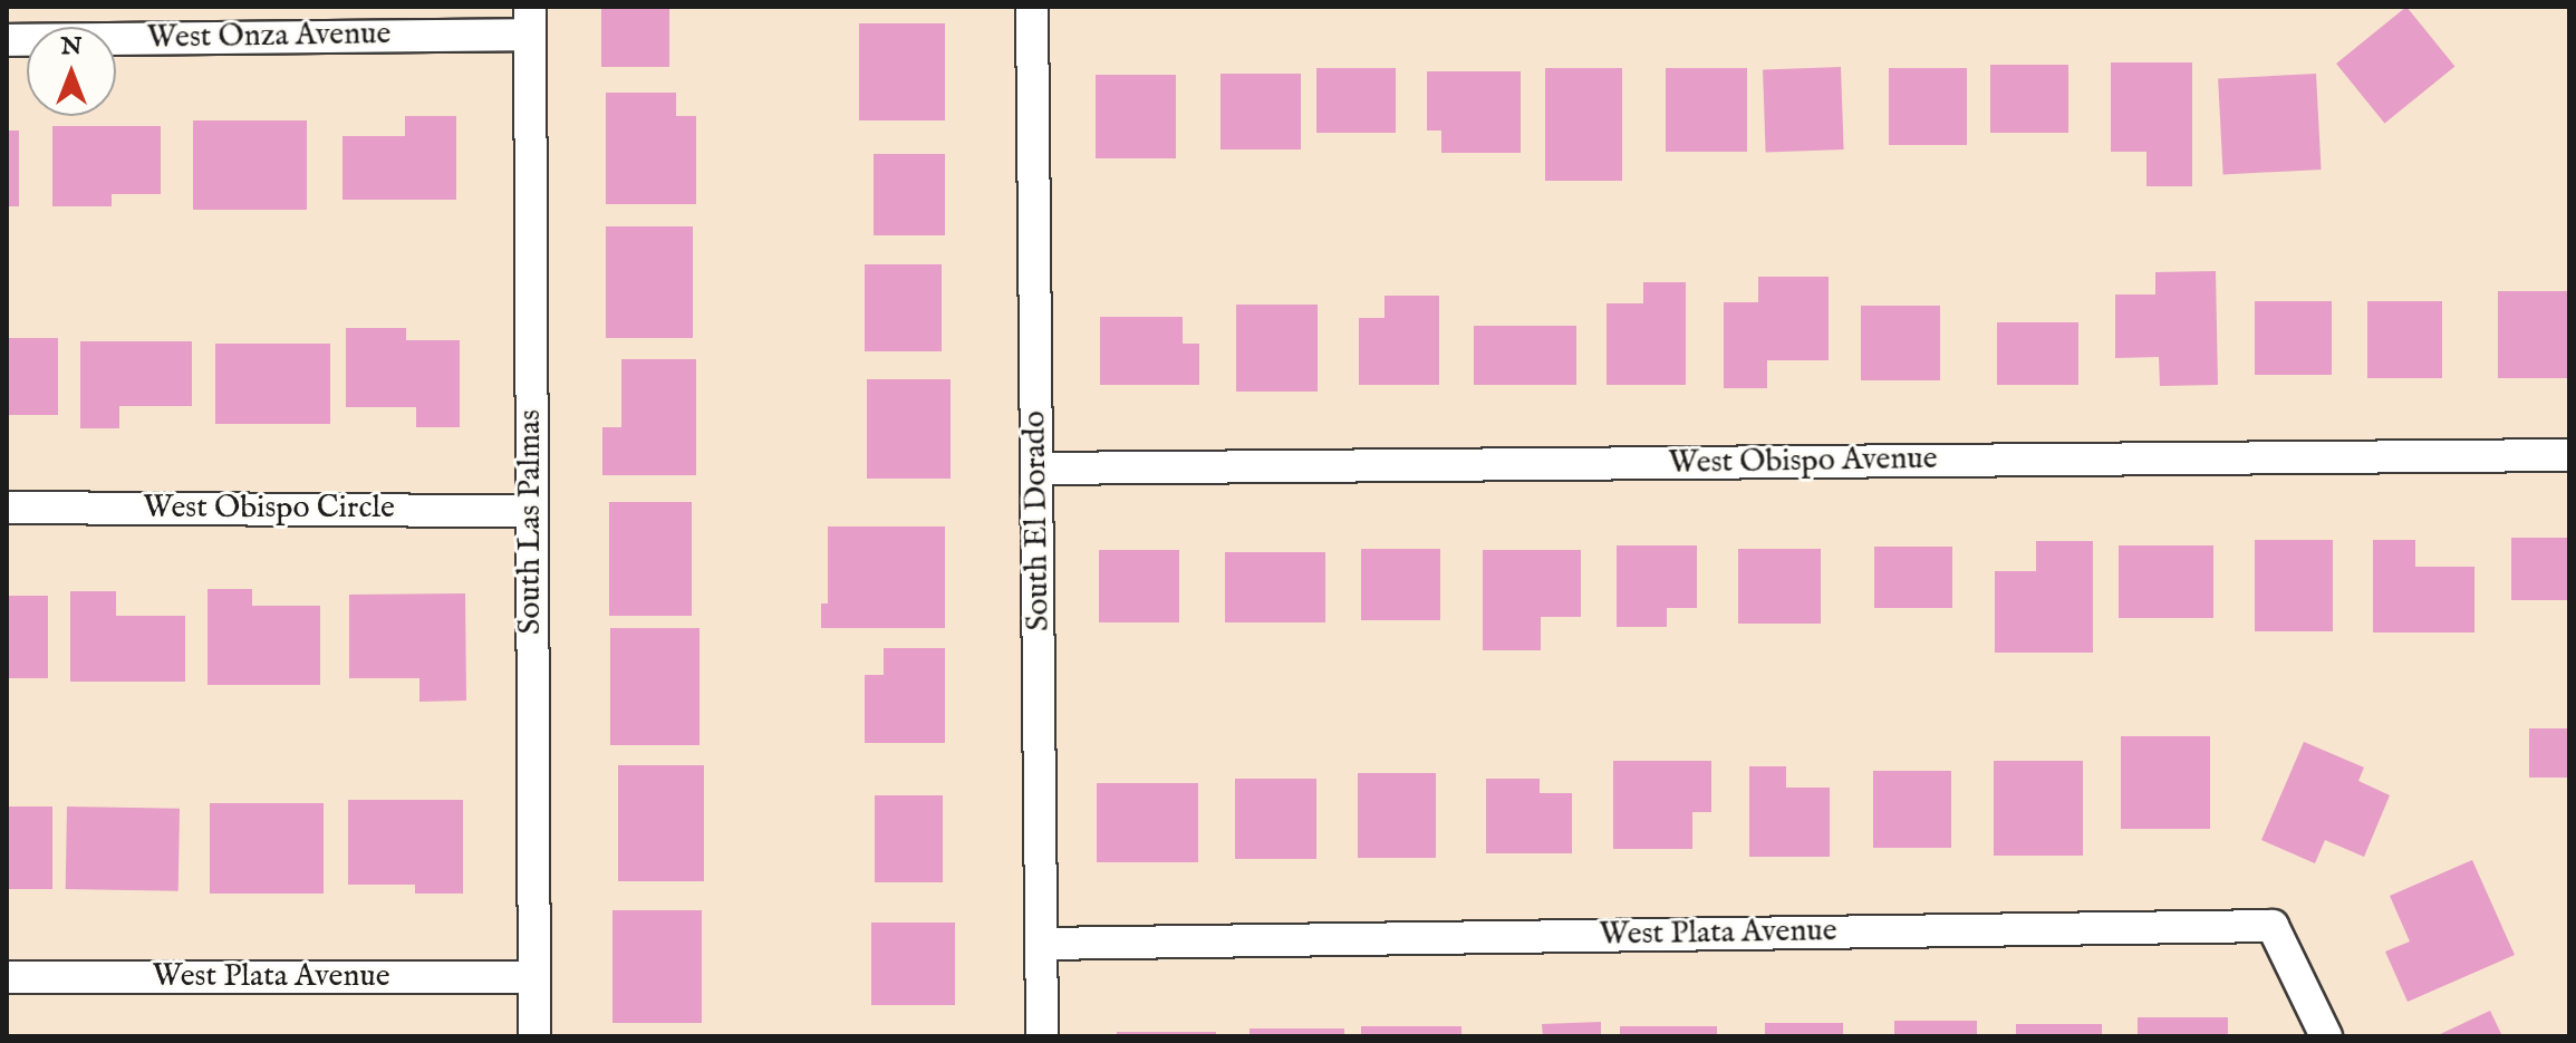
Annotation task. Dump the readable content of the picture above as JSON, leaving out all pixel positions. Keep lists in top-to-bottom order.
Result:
{
  "streets": {
    "street": [
      "West Onza Avenue",
      "West Obispo Avenue",
      "West Obispo Circle",
      "South El Dorado",
      "South Las Palmas",
      "West Plata Avenue"
    ]
  },
  "crossings": [
    ["West Onza Avenue", "South Las Palmas"],
    ["West Obispo Avenue", "South El Dorado"],
    ["West Obispo Circle", "South Las Palmas"],
    ["South El Dorado", "West Plata Avenue"],
    ["South Las Palmas", "West Plata Avenue"]
  ],
  "north": "top"
}
